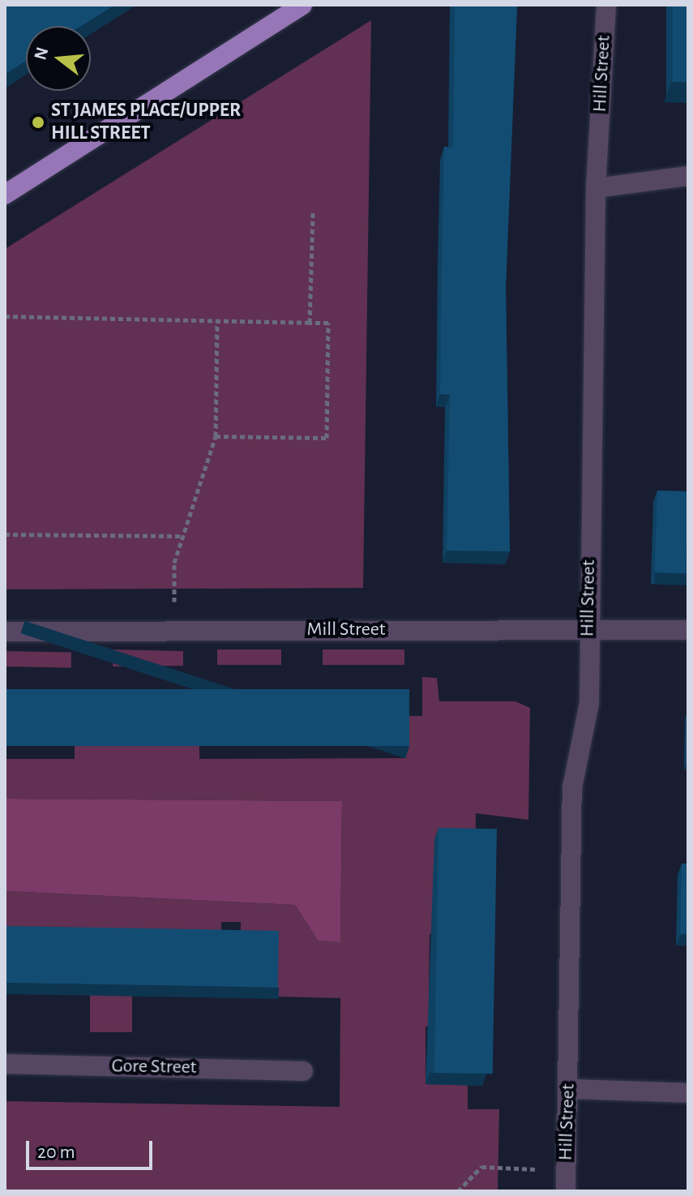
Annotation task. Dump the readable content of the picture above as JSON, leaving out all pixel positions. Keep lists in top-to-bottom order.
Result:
{
  "streets": {
    "street": ["Hill Street", "Mill Street", "Gore Street"]
  },
  "crossings": [
    ["Hill Street", "Mill Street"]
  ],
  "places": ["ST JAMES PLACE/UPPER HILL STREET"],
  "scale_bar": "20 m",
  "north": "left"
}
